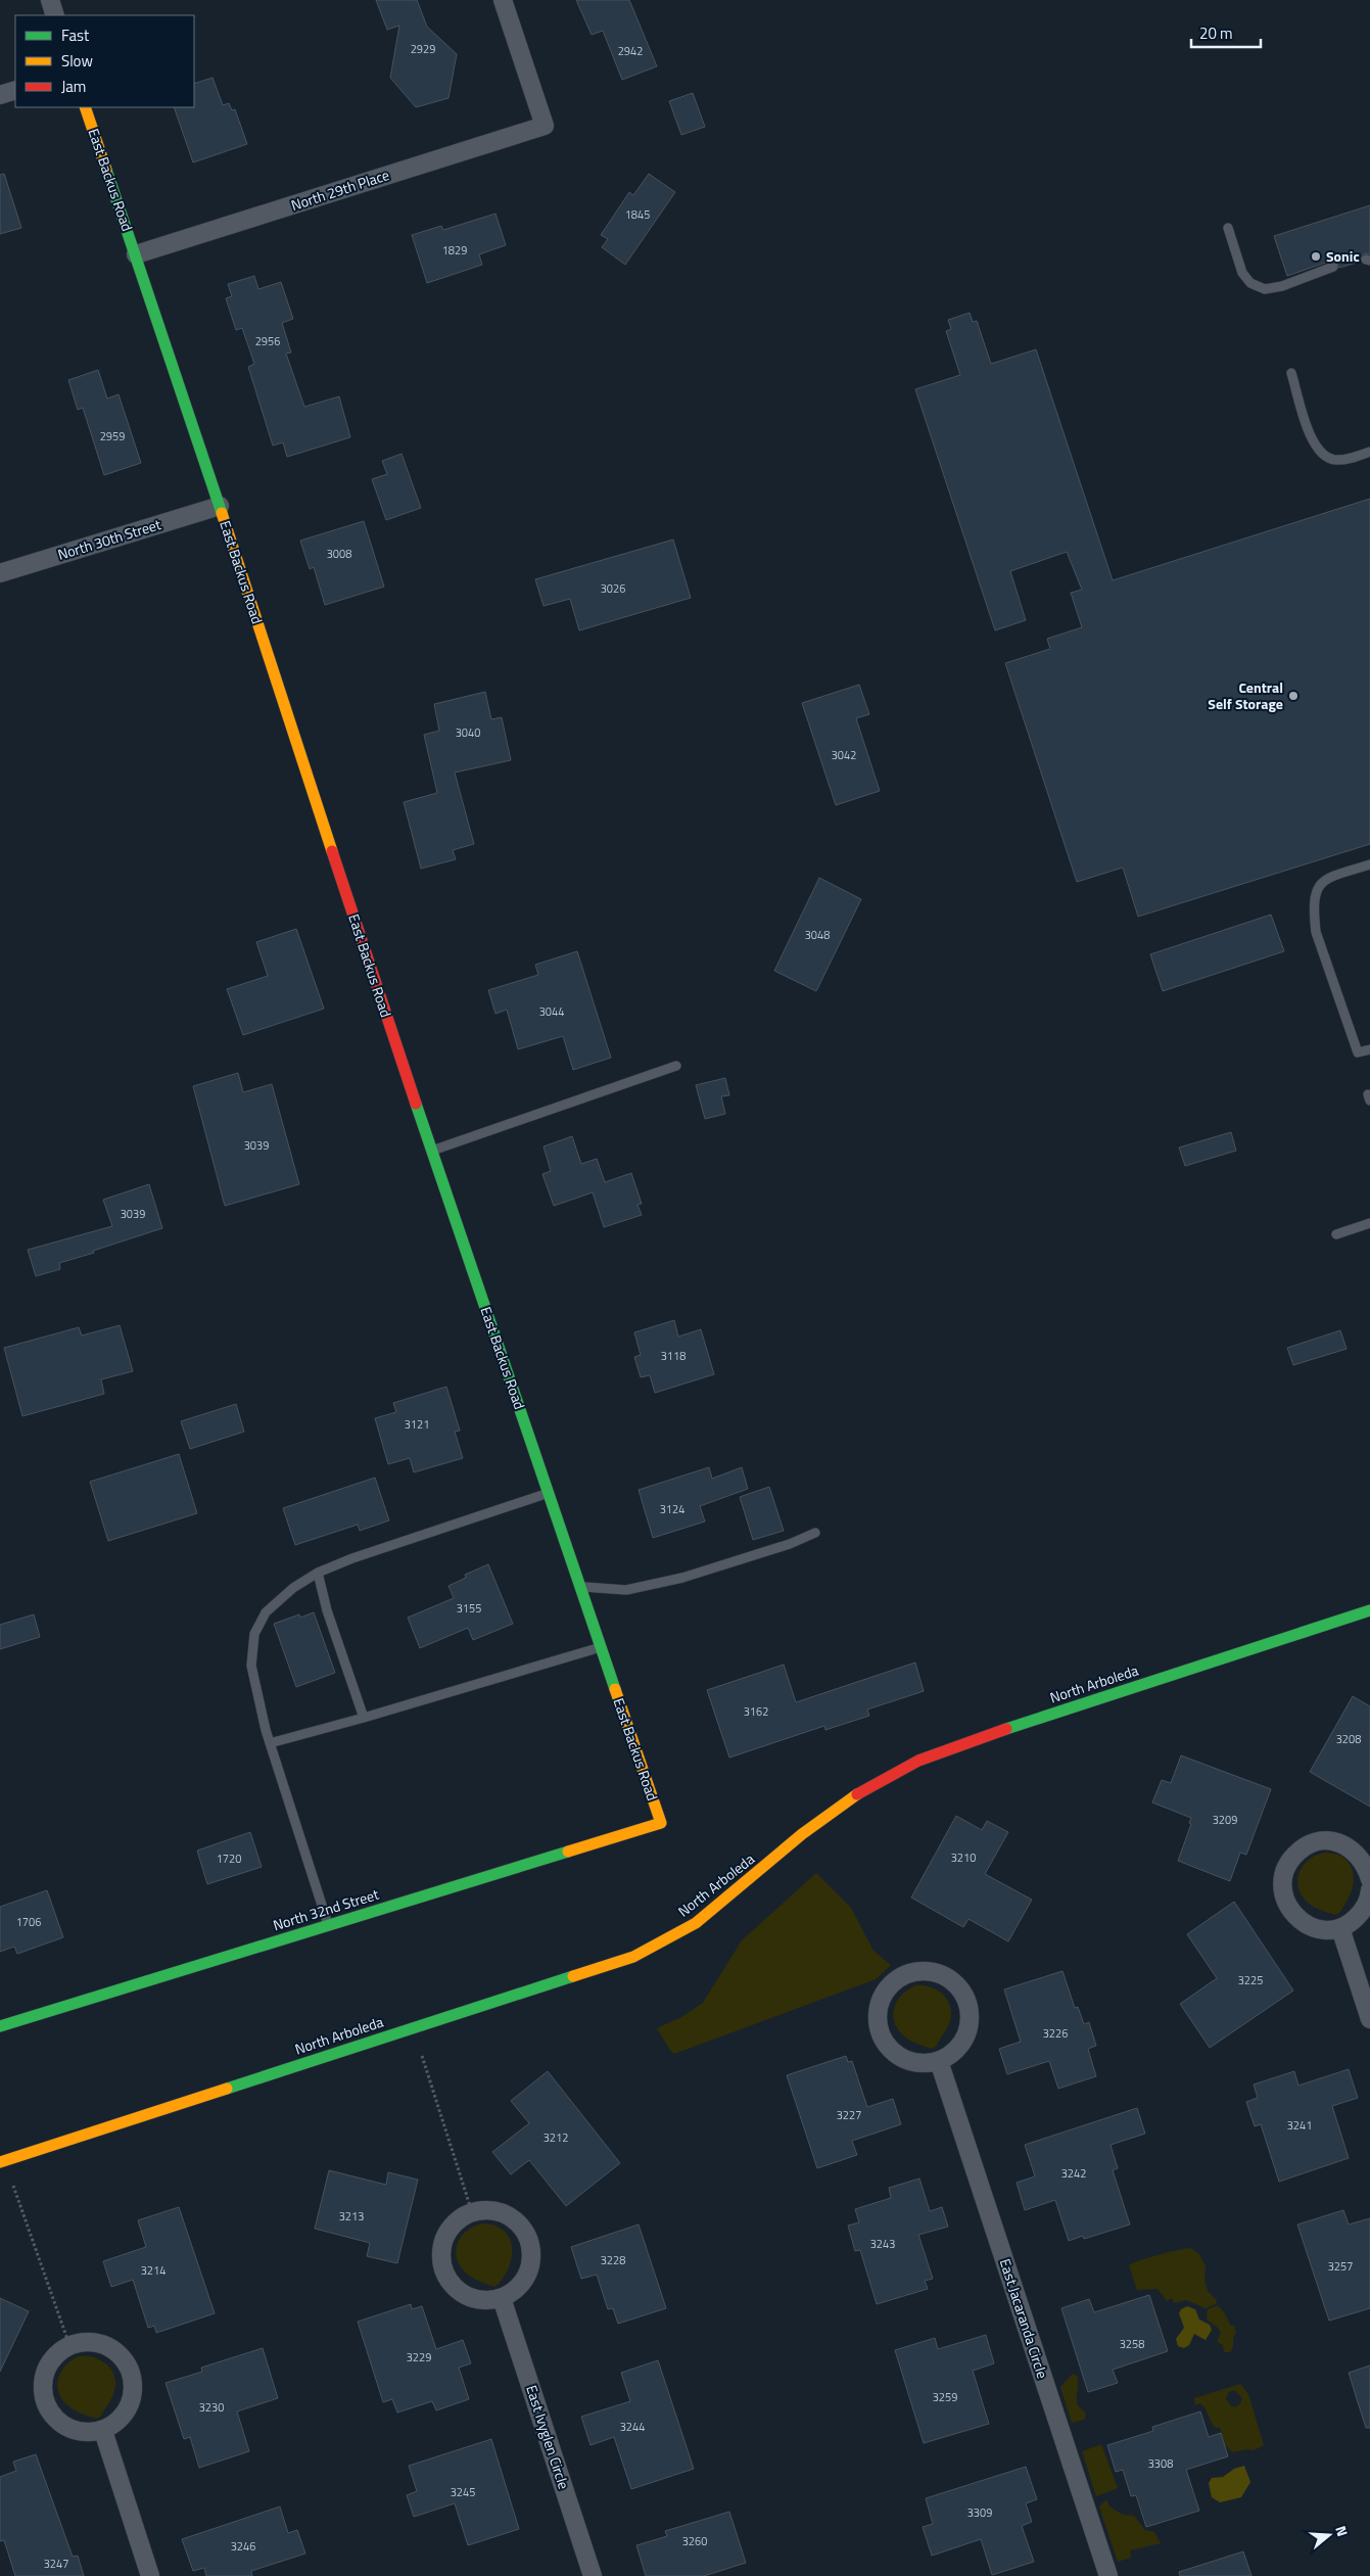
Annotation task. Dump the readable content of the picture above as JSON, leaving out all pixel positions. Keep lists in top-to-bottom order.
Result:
{
  "streets": {
    "street": [
      "East Backus Road",
      "North 29th Place",
      "North 30th Street",
      "North Arboleda",
      "North 32nd Street",
      "East Jacaranda Circle",
      "East Ivyglen Circle"
    ]
  },
  "crossings": [
    ["East Backus Road", "North 29th Place"],
    ["East Backus Road", "North 30th Street"],
    ["East Backus Road", "North 32nd Street"]
  ],
  "places": ["Sonic", "Central Self Storage"],
  "house_numbers": [
    "2929",
    "2942",
    "1845",
    "1829",
    "2956",
    "2959",
    "3008",
    "3026",
    "3040",
    "3042",
    "3048",
    "3044",
    "3039",
    "3039",
    "3118",
    "3121",
    "3124",
    "3155",
    "3162",
    "3208",
    "3209",
    "3210",
    "1720",
    "1706",
    "3225",
    "3226",
    "3227",
    "3241",
    "3212",
    "3242",
    "3213",
    "3243",
    "3228",
    "3257",
    "3214",
    "3258",
    "3229",
    "3259",
    "3230",
    "3244",
    "3308",
    "3245",
    "3309",
    "3260",
    "3246",
    "3247"
  ],
  "legend": ["Fast", "Slow", "Jam"],
  "scale_bar": "20 m",
  "north": "right"
}
